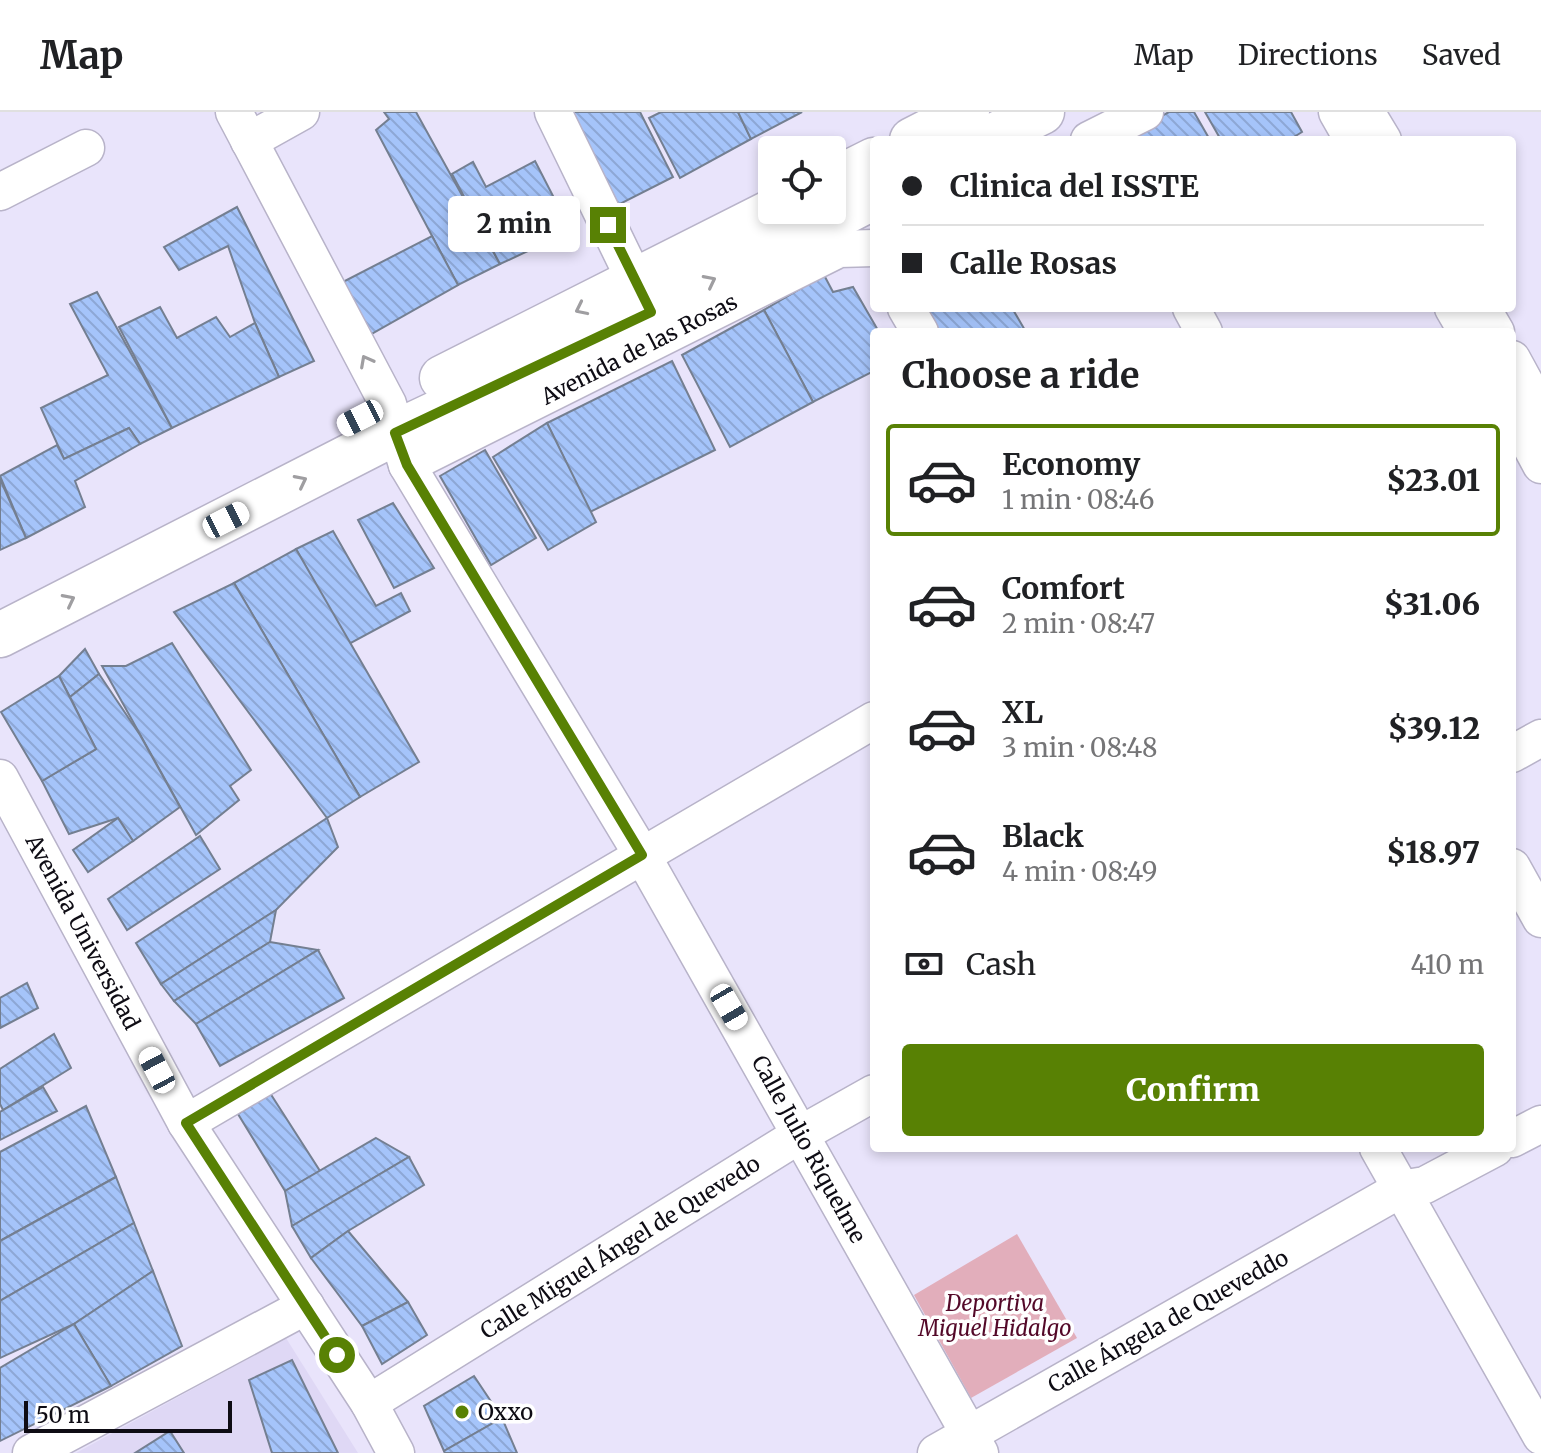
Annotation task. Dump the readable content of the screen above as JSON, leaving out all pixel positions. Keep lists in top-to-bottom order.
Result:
{
  "streets": {
    "street": [
      "Avenida de las Rosas",
      "Avenida Universidad",
      "Calle Julio Riquelme",
      "Calle Miguel Ángel de Quevedo",
      "Calle Ángela de Queveddo"
    ]
  },
  "crossings": [
    ["Avenida de las Rosas", "Calle Julio Riquelme"],
    ["Avenida Universidad", "Calle Miguel Ángel de Quevedo"],
    ["Calle Julio Riquelme", "Calle Miguel Ángel de Quevedo"],
    ["Calle Julio Riquelme", "Calle Ángela de Queveddo"]
  ],
  "parks": ["Deportiva Miguel Hidalgo"],
  "places": ["Oxxo"],
  "scale_bar": "50 m",
  "page": {
    "header": "Map",
    "nav": ["Map", "Directions", "Saved"],
    "banner": ["Clinica del ISSTE", "Calle Rosas"],
    "bubble": "2 min",
    "heading": "Choose a ride",
    "list": [
      {
        "name": "Economy",
        "note": "1 min · 08:46",
        "value": "$23.01"
      },
      {
        "name": "Comfort",
        "note": "2 min · 08:47",
        "value": "$31.06"
      },
      {
        "name": "XL",
        "note": "3 min · 08:48",
        "value": "$39.12"
      },
      {
        "name": "Black",
        "note": "4 min · 08:49",
        "value": "$18.97"
      }
    ],
    "pay": ["Cash", "410 m"],
    "buttons": "Confirm",
    "scale": "50 m"
  }
}
